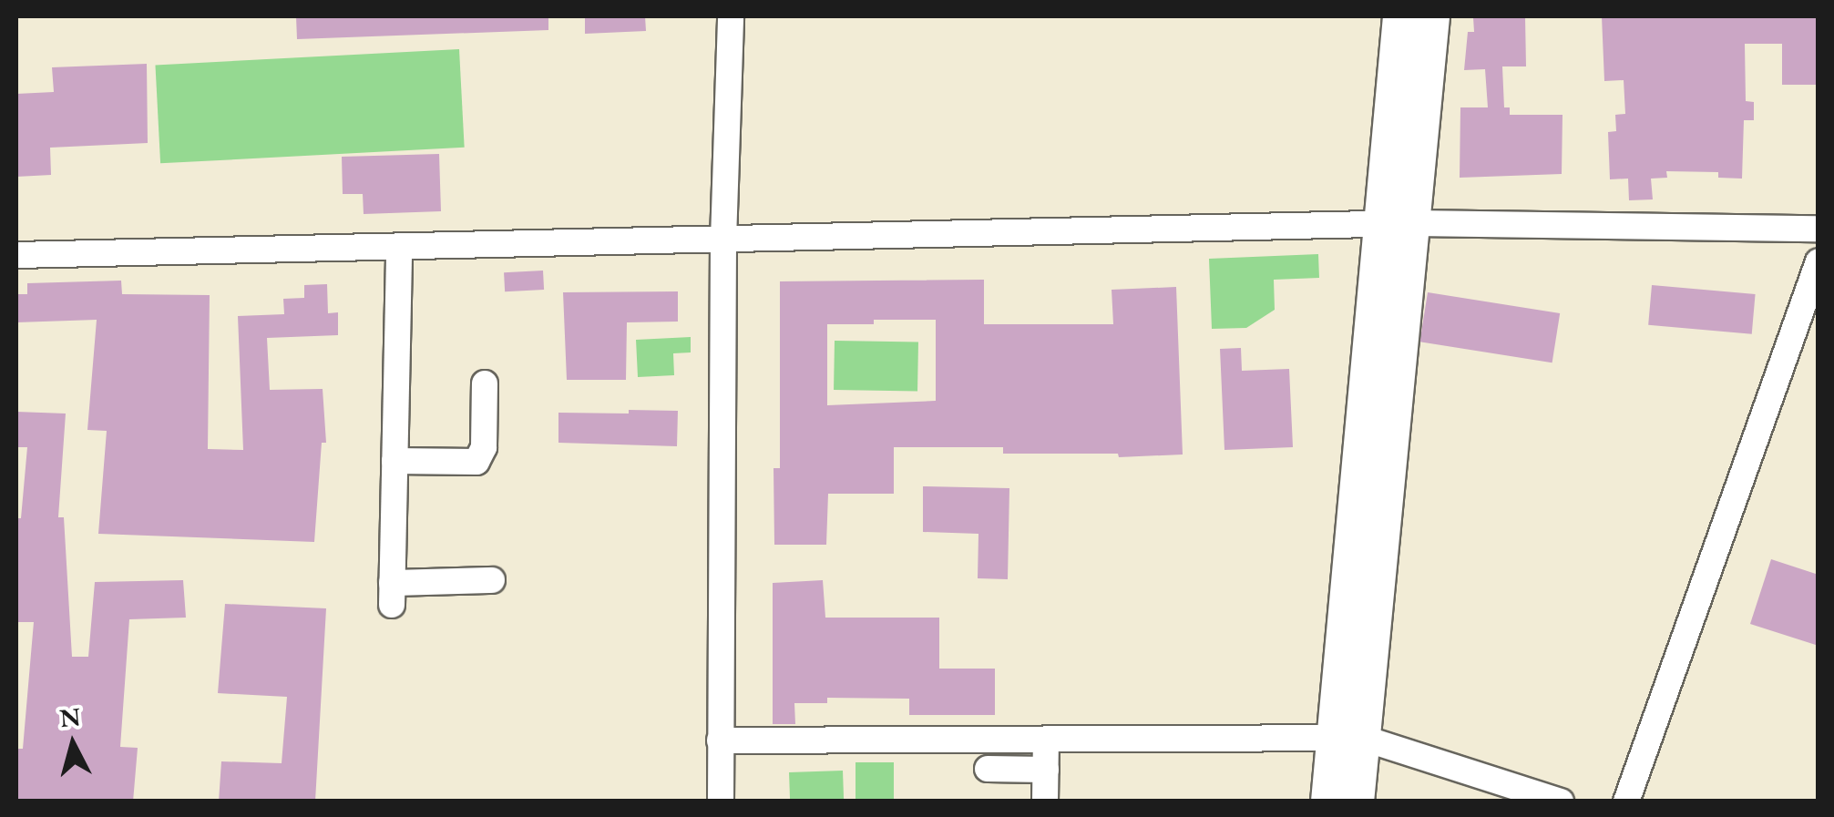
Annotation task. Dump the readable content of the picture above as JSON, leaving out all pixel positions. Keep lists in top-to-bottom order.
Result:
{
  "north": "top"
}
